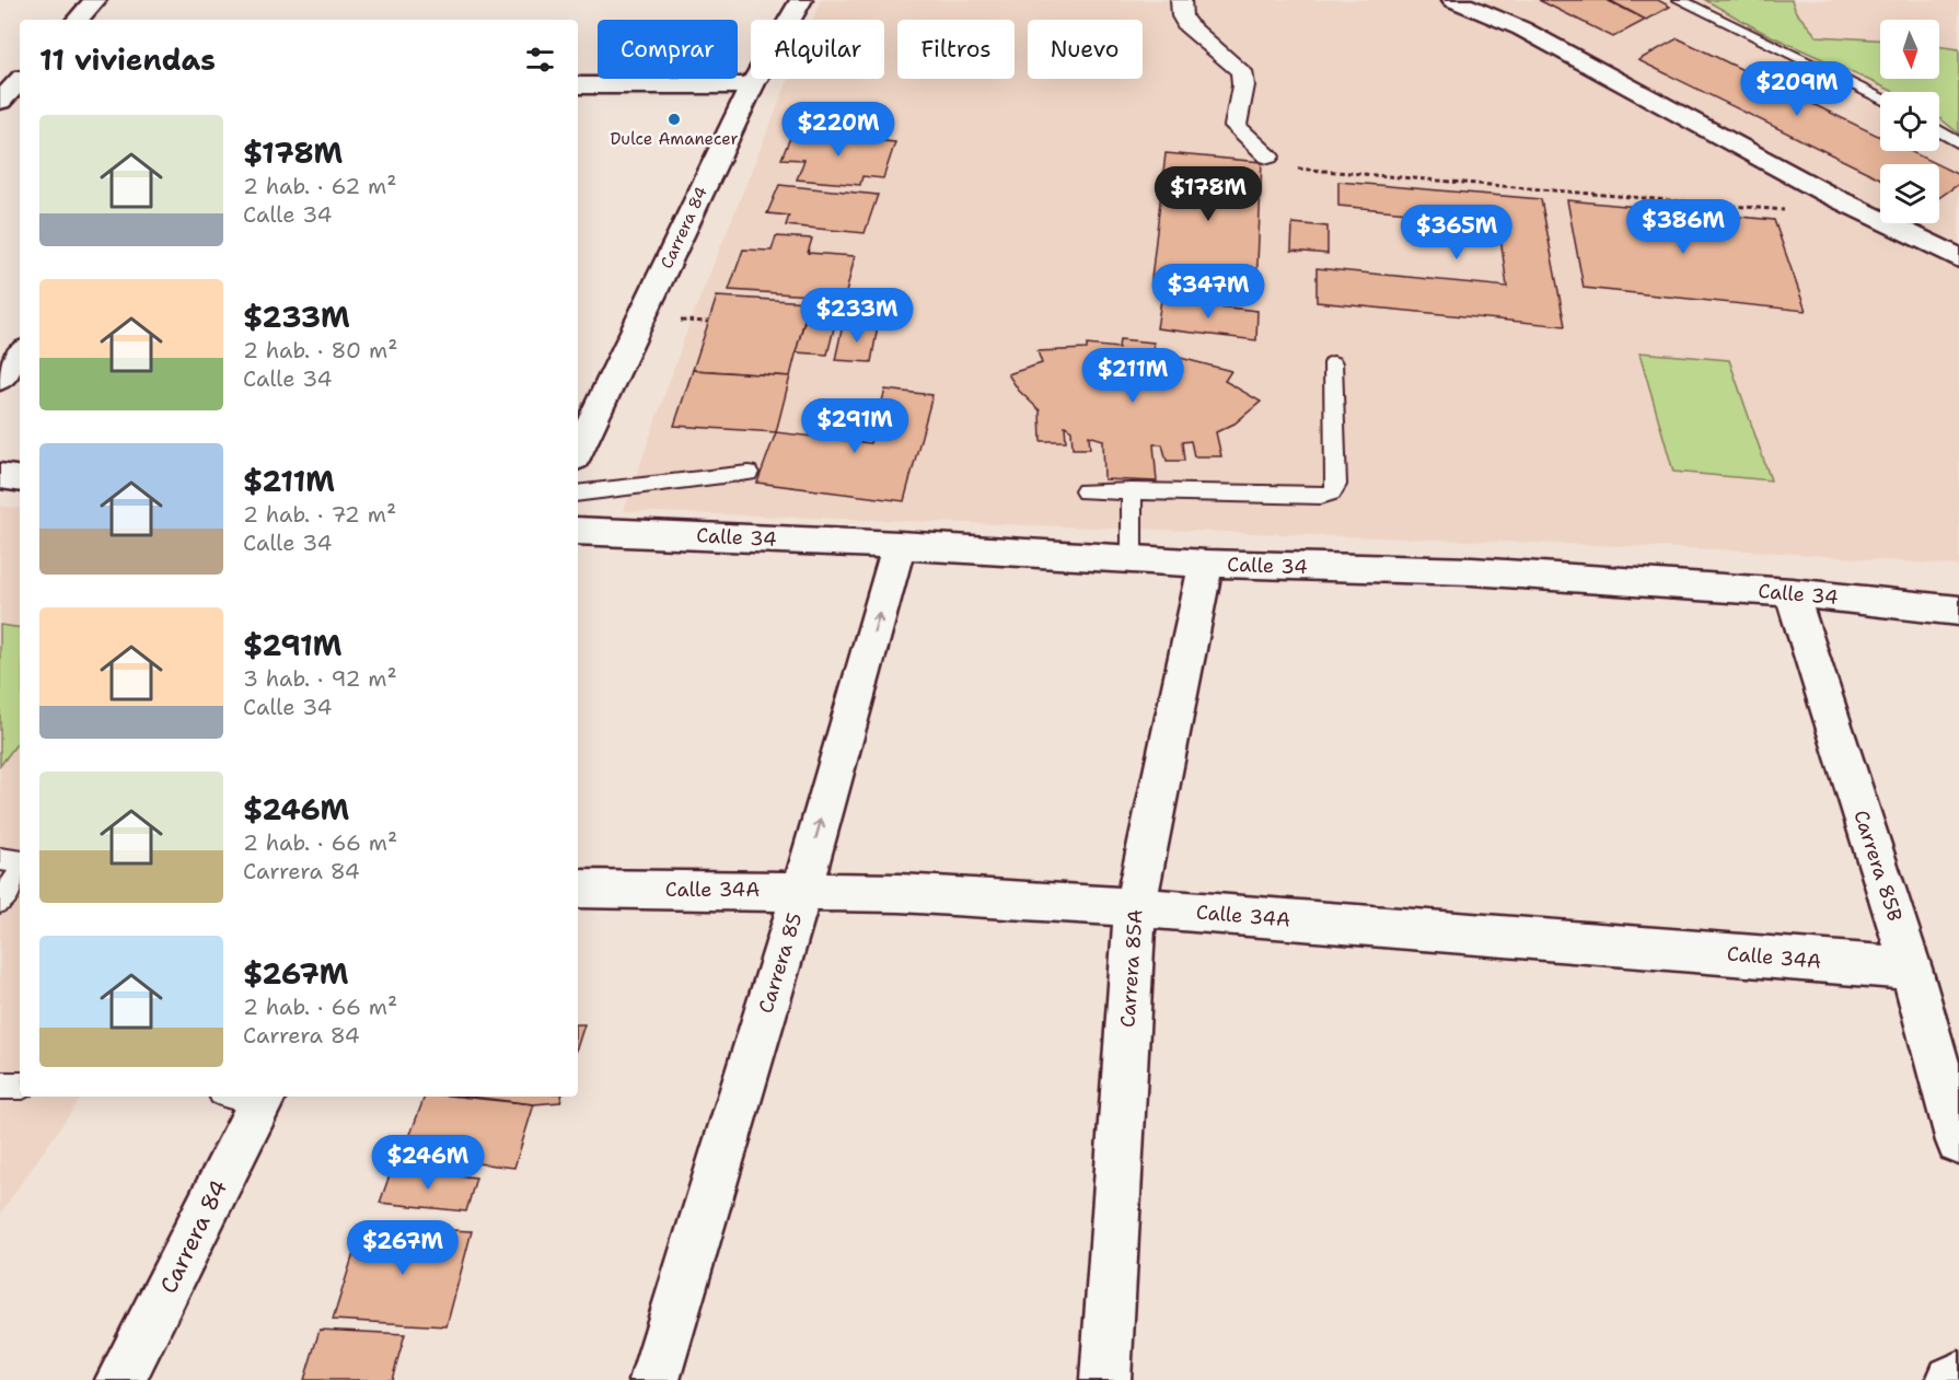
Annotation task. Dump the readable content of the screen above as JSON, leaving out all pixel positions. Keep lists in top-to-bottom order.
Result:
{
  "streets": {
    "street": [
      "Carrera 84",
      "Calle 34",
      "Carrera 85B",
      "Calle 34A",
      "Carrera 85",
      "Carrera 85A"
    ]
  },
  "crossings": [
    ["Calle 34", "Carrera 85B"],
    ["Calle 34", "Carrera 85"],
    ["Calle 34", "Carrera 85A"],
    ["Carrera 85B", "Calle 34A"],
    ["Calle 34A", "Carrera 85"],
    ["Calle 34A", "Carrera 85A"]
  ],
  "one_way": ["Carrera 85"],
  "places": ["Dulce Amanecer"],
  "north": "bottom",
  "page": {
    "chip": [
      "Comprar",
      "Alquilar",
      "Filtros",
      "Nuevo"
    ],
    "heading": "11 viviendas",
    "price": [
      "$209M",
      "$220M",
      "$178M",
      "$386M",
      "$365M",
      "$347M",
      "$233M",
      "$211M",
      "$291M",
      "$246M",
      "$267M"
    ],
    "list": [
      {
        "name": "$178M",
        "note": "2 hab. · 62 m² · Calle 34"
      },
      {
        "name": "$233M",
        "note": "2 hab. · 80 m² · Calle 34"
      },
      {
        "name": "$211M",
        "note": "2 hab. · 72 m² · Calle 34"
      },
      {
        "name": "$291M",
        "note": "3 hab. · 92 m² · Calle 34"
      },
      {
        "name": "$246M",
        "note": "2 hab. · 66 m² · Carrera 84"
      },
      {
        "name": "$267M",
        "note": "2 hab. · 66 m² · Carrera 84"
      }
    ]
  }
}
